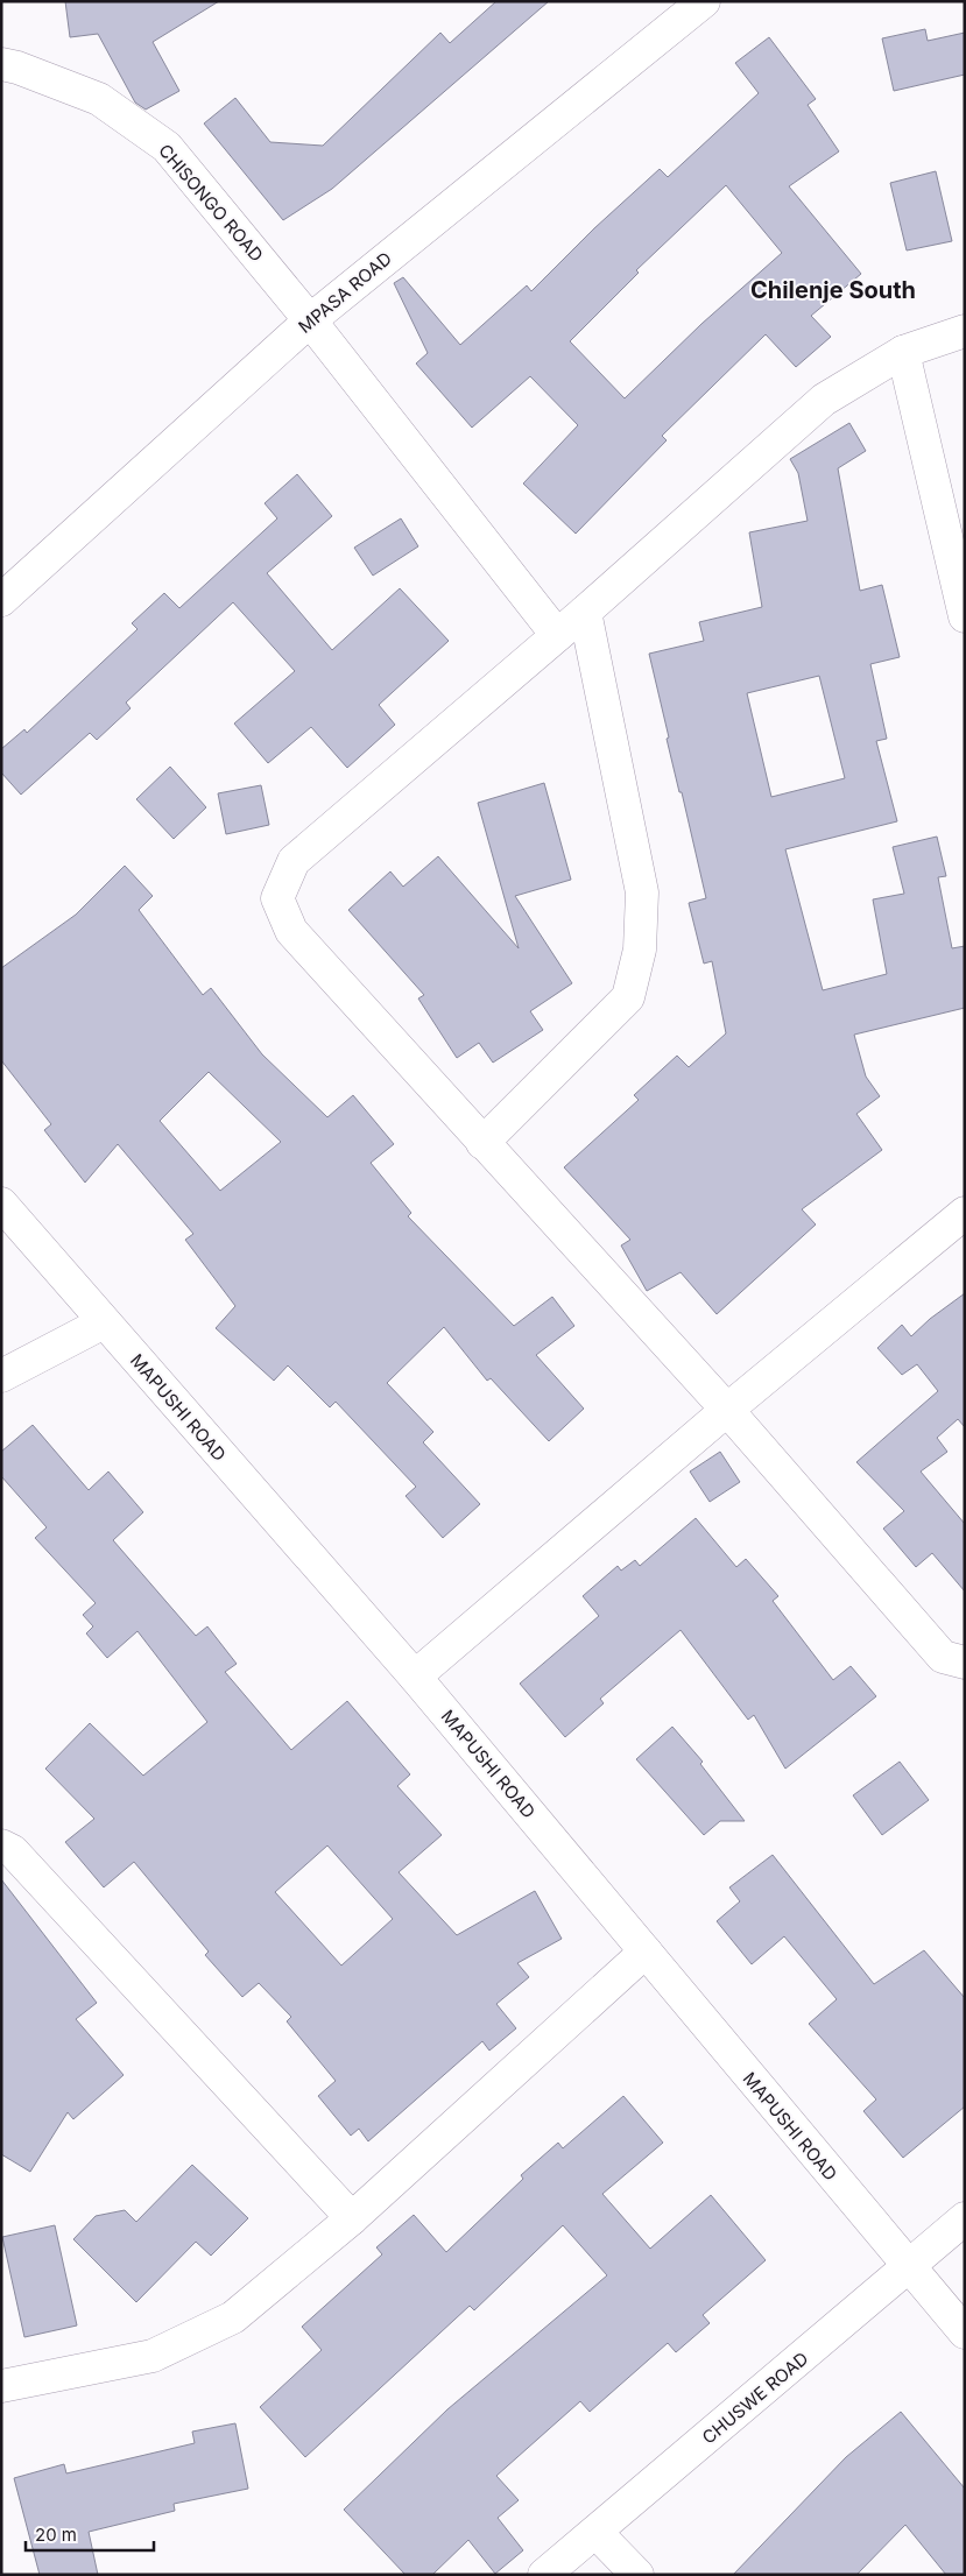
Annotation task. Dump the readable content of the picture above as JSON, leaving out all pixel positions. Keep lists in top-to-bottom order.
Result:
{
  "streets": {
    "street": [
      "CHISONGO ROAD",
      "MPASA ROAD",
      "MAPUSHI ROAD",
      "CHUSWE ROAD"
    ]
  },
  "crossings": [
    ["CHISONGO ROAD", "MPASA ROAD"],
    ["MAPUSHI ROAD", "CHUSWE ROAD"]
  ],
  "districts": ["Chilenje South"],
  "scale_bar": "20 m"
}
